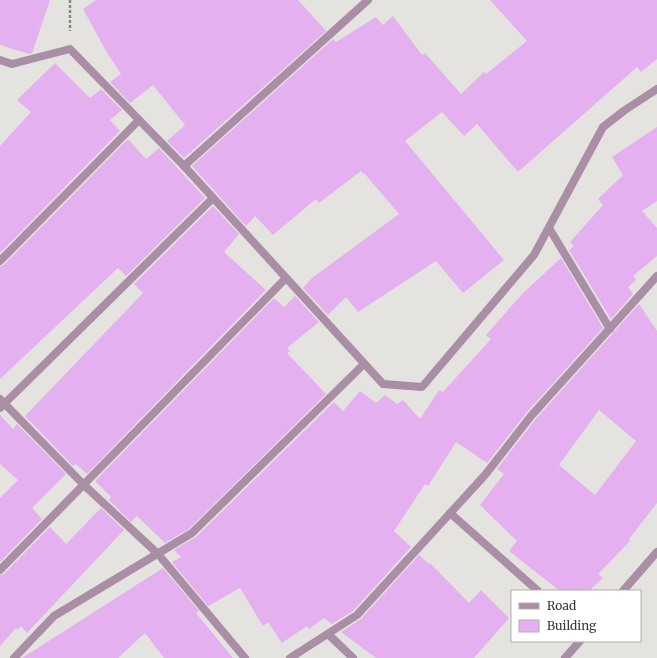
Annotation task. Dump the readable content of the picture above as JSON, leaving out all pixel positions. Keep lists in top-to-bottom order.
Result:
{
  "legend": ["Road", "Building"]
}
